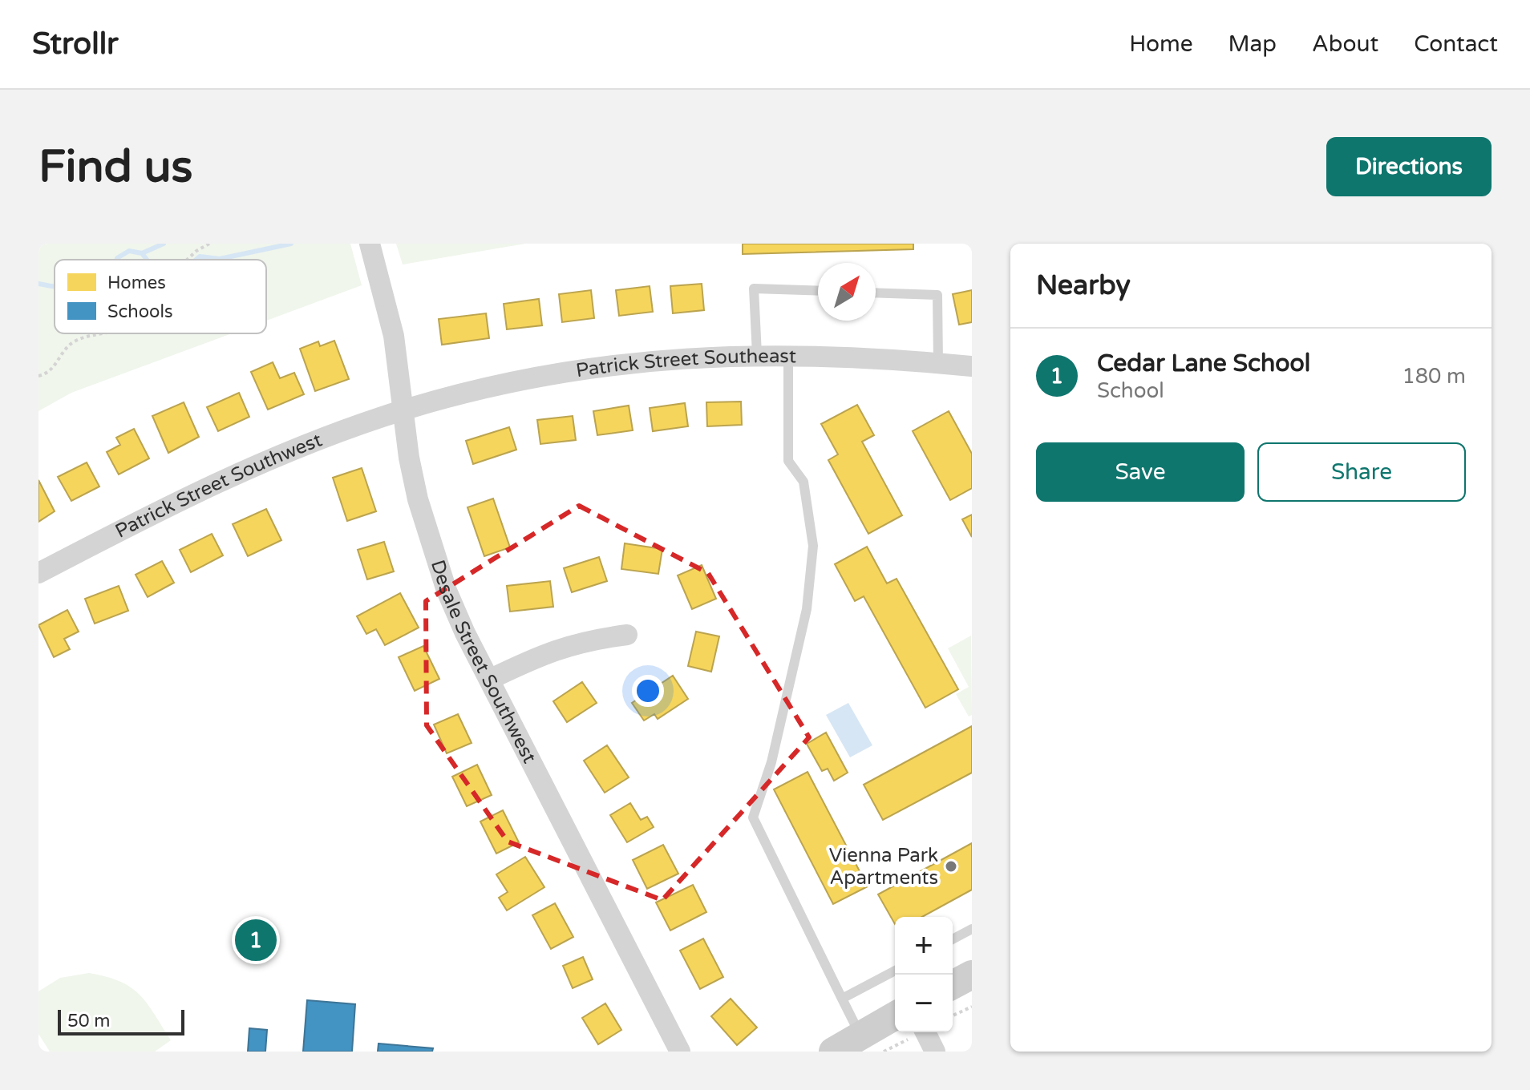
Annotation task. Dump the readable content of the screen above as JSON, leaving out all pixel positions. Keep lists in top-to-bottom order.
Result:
{
  "streets": {
    "street": ["Patrick Street Southeast", "Patrick Street Southwest", "Desale Street Southwest"]
  },
  "crossings": [
    ["Patrick Street Southeast", "Patrick Street Southwest"],
    ["Patrick Street Southeast", "Desale Street Southwest"],
    ["Patrick Street Southwest", "Desale Street Southwest"]
  ],
  "places": ["Vienna Park Apartments"],
  "legend": ["Homes", "Schools"],
  "scale_bar": "50 m",
  "north": "top right",
  "page": {
    "header": "Strollr",
    "nav": [
      "Home",
      "Map",
      "About",
      "Contact"
    ],
    "buttons": [
      "Directions",
      ["Save", "Share"]
    ],
    "title": "Find us",
    "heading": "Nearby",
    "list": [
      {
        "mark": "1",
        "name": "Cedar Lane School",
        "note": "School",
        "value": "180 m"
      }
    ],
    "pins": "1",
    "map_buttons": ["+", "−"],
    "scale": "50 m"
  }
}
